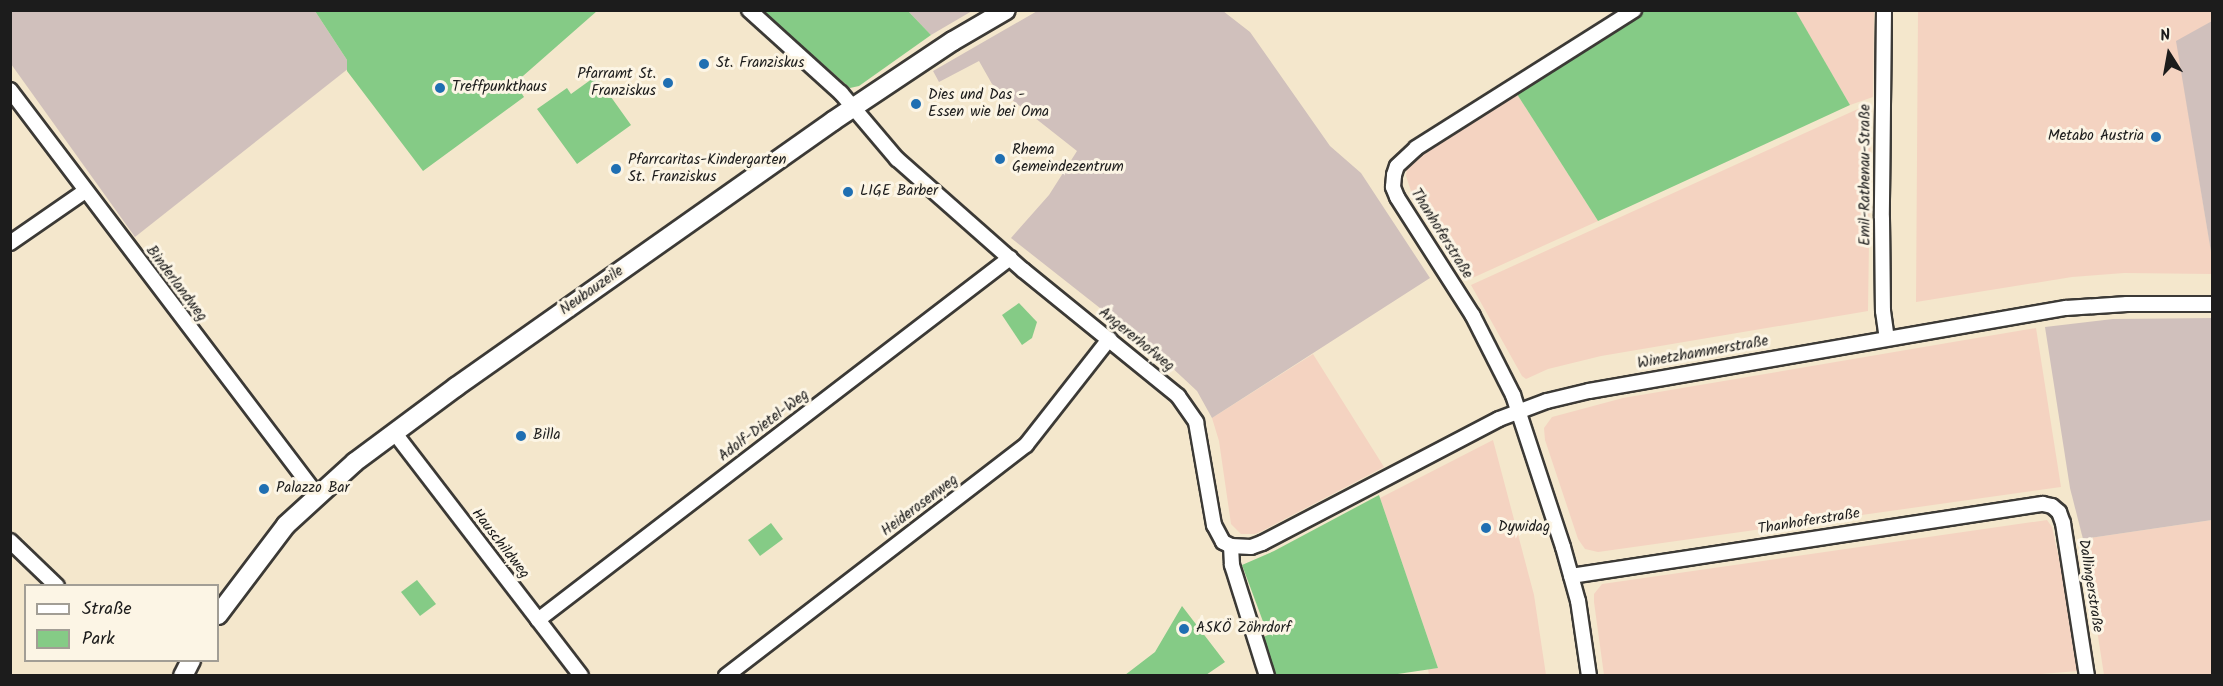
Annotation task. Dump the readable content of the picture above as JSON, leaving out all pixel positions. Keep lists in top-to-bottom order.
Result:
{
  "streets": {
    "street": [
      "Emil-Rathenau-Straße",
      "Thanhoferstraße",
      "Binderlandweg",
      "Neubauzeile",
      "Angererhofweg",
      "Winetzhammerstraße",
      "Adolf-Dietel-Weg",
      "Heiderosenweg",
      "Hauschildweg",
      "Dallingerstraße"
    ]
  },
  "crossings": [
    ["Emil-Rathenau-Straße", "Winetzhammerstraße"],
    ["Thanhoferstraße", "Winetzhammerstraße"],
    ["Thanhoferstraße", "Dallingerstraße"],
    ["Binderlandweg", "Neubauzeile"],
    ["Neubauzeile", "Angererhofweg"],
    ["Neubauzeile", "Hauschildweg"],
    ["Angererhofweg", "Winetzhammerstraße"],
    ["Angererhofweg", "Adolf-Dietel-Weg"],
    ["Angererhofweg", "Heiderosenweg"],
    ["Adolf-Dietel-Weg", "Hauschildweg"]
  ],
  "places": [
    "St. Franziskus",
    "Pfarramt St. Franziskus",
    "Treffpunkthaus",
    "Dies und Das - Essen wie bei Oma",
    "Metabo Austria",
    "Rhema Gemeindezentrum",
    "Pfarrcaritas-Kindergarten St. Franziskus",
    "LIGE Barber",
    "Billa",
    "Palazzo Bar",
    "Dywidag",
    "ASKÖ Zöhrdorf"
  ],
  "legend": ["Straße", "Park"],
  "north": "top"
}
